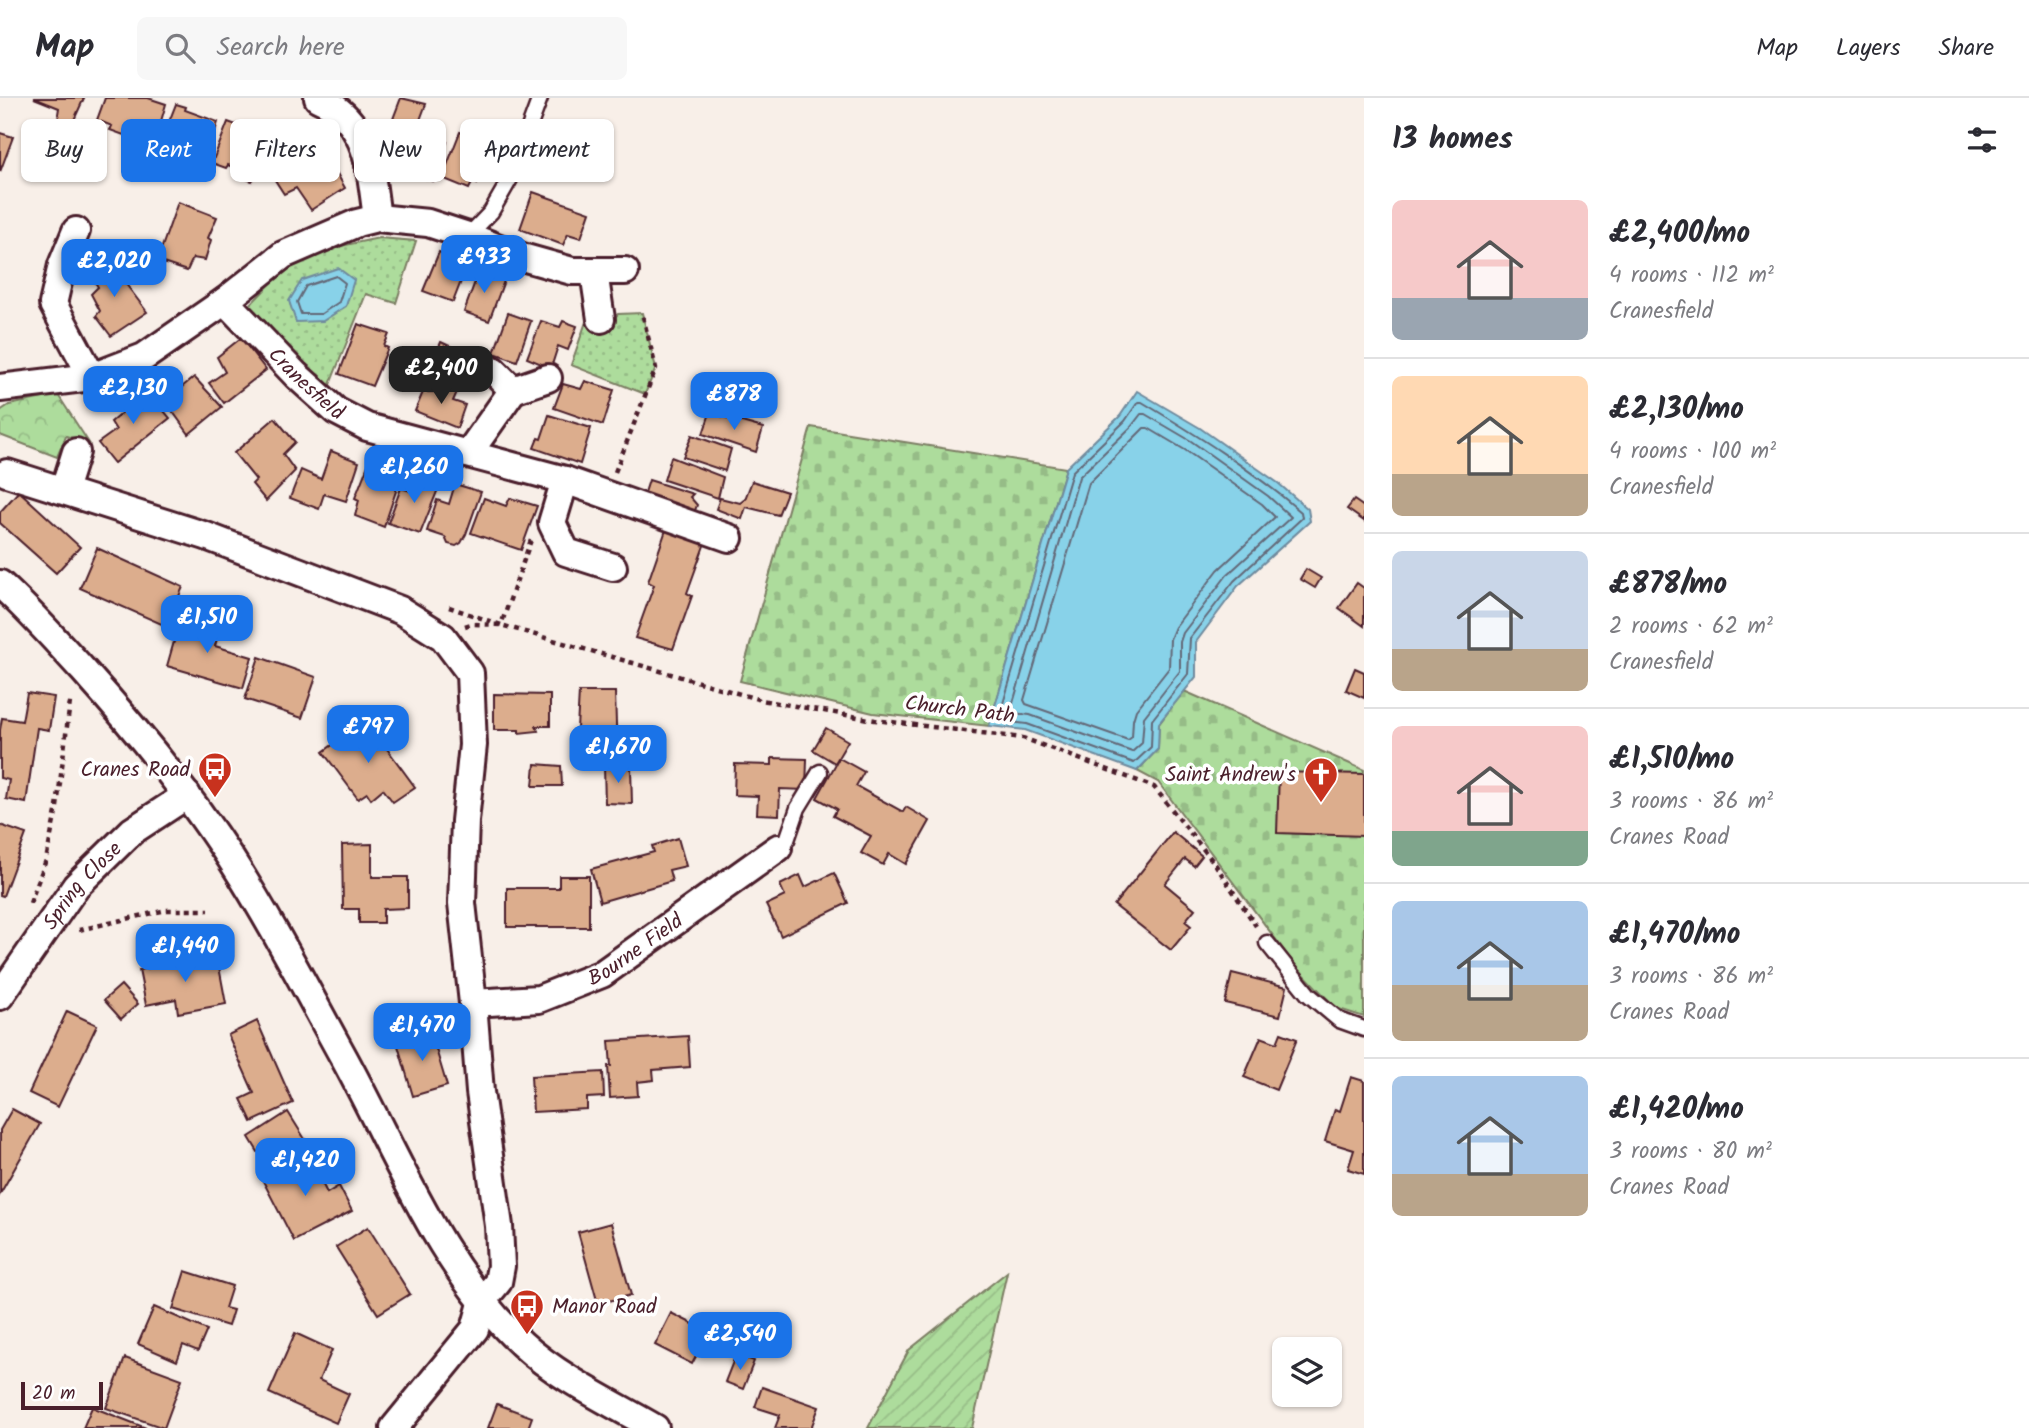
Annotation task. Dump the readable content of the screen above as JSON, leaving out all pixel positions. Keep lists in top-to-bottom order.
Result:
{
  "streets": {
    "street": ["Cranesfield", "Spring Close", "Bourne Field"],
    "path": ["Church Path"]
  },
  "places": {
    "bus stop": ["Cranes Road", "Manor Road"],
    "church": ["Saint Andrew's"]
  },
  "scale_bar": "20 m",
  "page": {
    "header": "Map",
    "search": "Search here",
    "nav": ["Map", "Layers", "Share"],
    "heading": "13 homes",
    "chip": [
      "Buy",
      "Rent",
      "Filters",
      "New",
      "Apartment"
    ],
    "list": [
      {
        "name": "£2,400/mo",
        "note": "4 rooms · 112 m² · Cranesfield"
      },
      {
        "name": "£2,130/mo",
        "note": "4 rooms · 100 m² · Cranesfield"
      },
      {
        "name": "£878/mo",
        "note": "2 rooms · 62 m² · Cranesfield"
      },
      {
        "name": "£1,510/mo",
        "note": "3 rooms · 86 m² · Cranes Road"
      },
      {
        "name": "£1,470/mo",
        "note": "3 rooms · 86 m² · Cranes Road"
      },
      {
        "name": "£1,420/mo",
        "note": "3 rooms · 80 m² · Cranes Road"
      }
    ],
    "price": [
      "£933",
      "£2,020",
      "£2,400",
      "£2,130",
      "£878",
      "£1,260",
      "£1,510",
      "£797",
      "£1,670",
      "£1,440",
      "£1,470",
      "£1,420",
      "£2,540"
    ],
    "scale": "20 m"
  }
}
